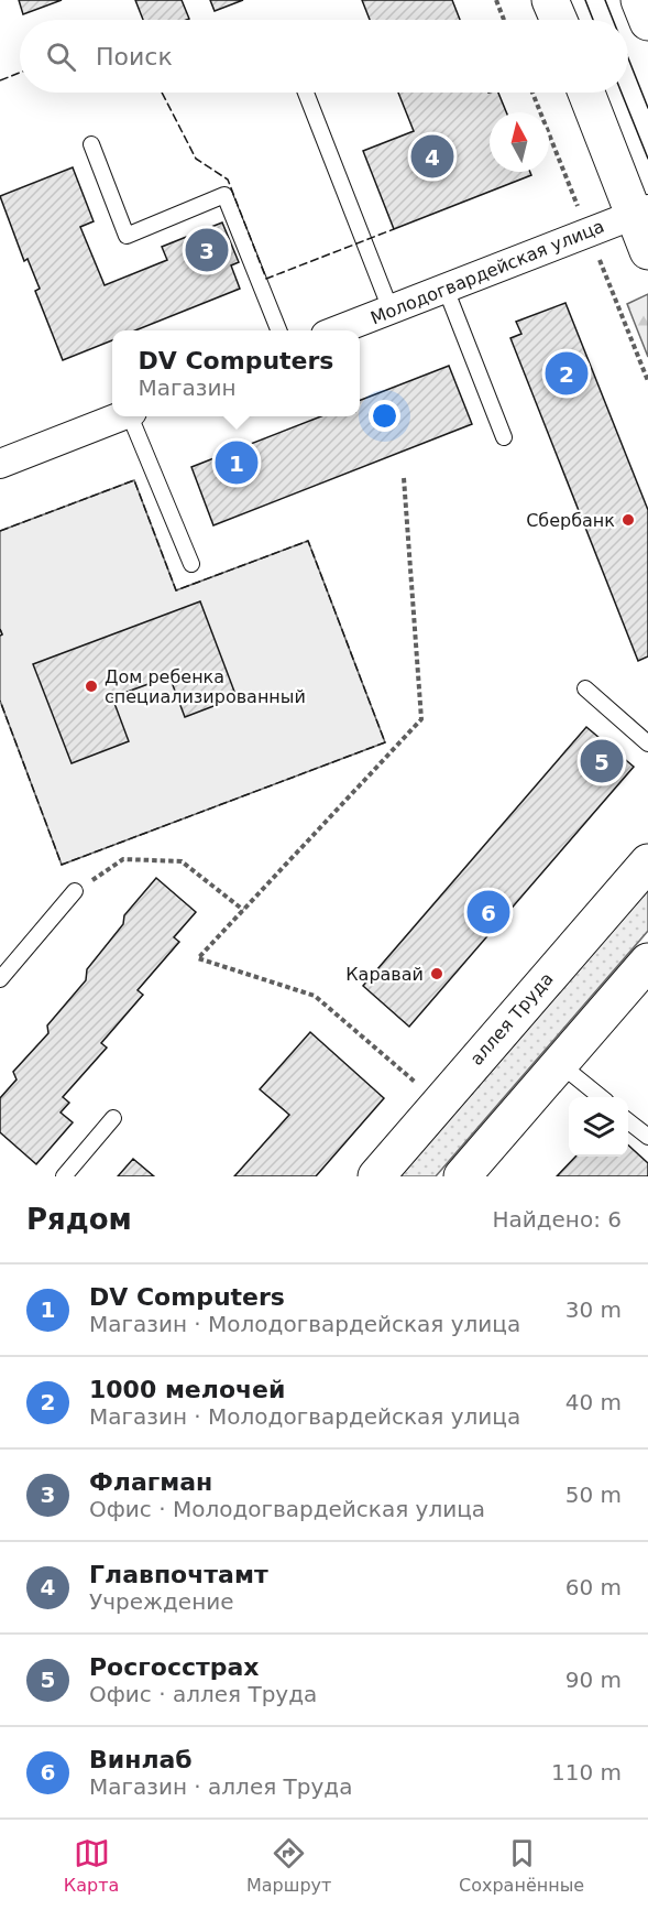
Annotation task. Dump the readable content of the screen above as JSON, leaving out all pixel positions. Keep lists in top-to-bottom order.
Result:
{
  "streets": {
    "main road": ["аллея Труда"],
    "street": ["Молодогвардейская улица"]
  },
  "places": ["Сбербанк", "Дом ребенка специализированный", "Каравай"],
  "north": "top",
  "page": {
    "search": "Поиск",
    "pins": [
      "4",
      "3",
      "2",
      "1",
      "5",
      "6"
    ],
    "popup": ["DV Computers", "Магазин"],
    "heading": ["Рядом", "Найдено: 6"],
    "list": [
      {
        "mark": "1",
        "name": "DV Computers",
        "note": "Магазин · Молодогвардейская улица",
        "value": "30 m"
      },
      {
        "mark": "2",
        "name": "1000 мелочей",
        "note": "Магазин · Молодогвардейская улица",
        "value": "40 m"
      },
      {
        "mark": "3",
        "name": "Флагман",
        "note": "Офис · Молодогвардейская улица",
        "value": "50 m"
      },
      {
        "mark": "4",
        "name": "Главпочтамт",
        "note": "Учреждение",
        "value": "60 m"
      },
      {
        "mark": "5",
        "name": "Росгосстрах",
        "note": "Офис · аллея Труда",
        "value": "90 m"
      },
      {
        "mark": "6",
        "name": "Винлаб",
        "note": "Магазин · аллея Труда",
        "value": "110 m"
      }
    ],
    "nav": ["Карта", "Маршрут", "Сохранённые"]
  }
}
